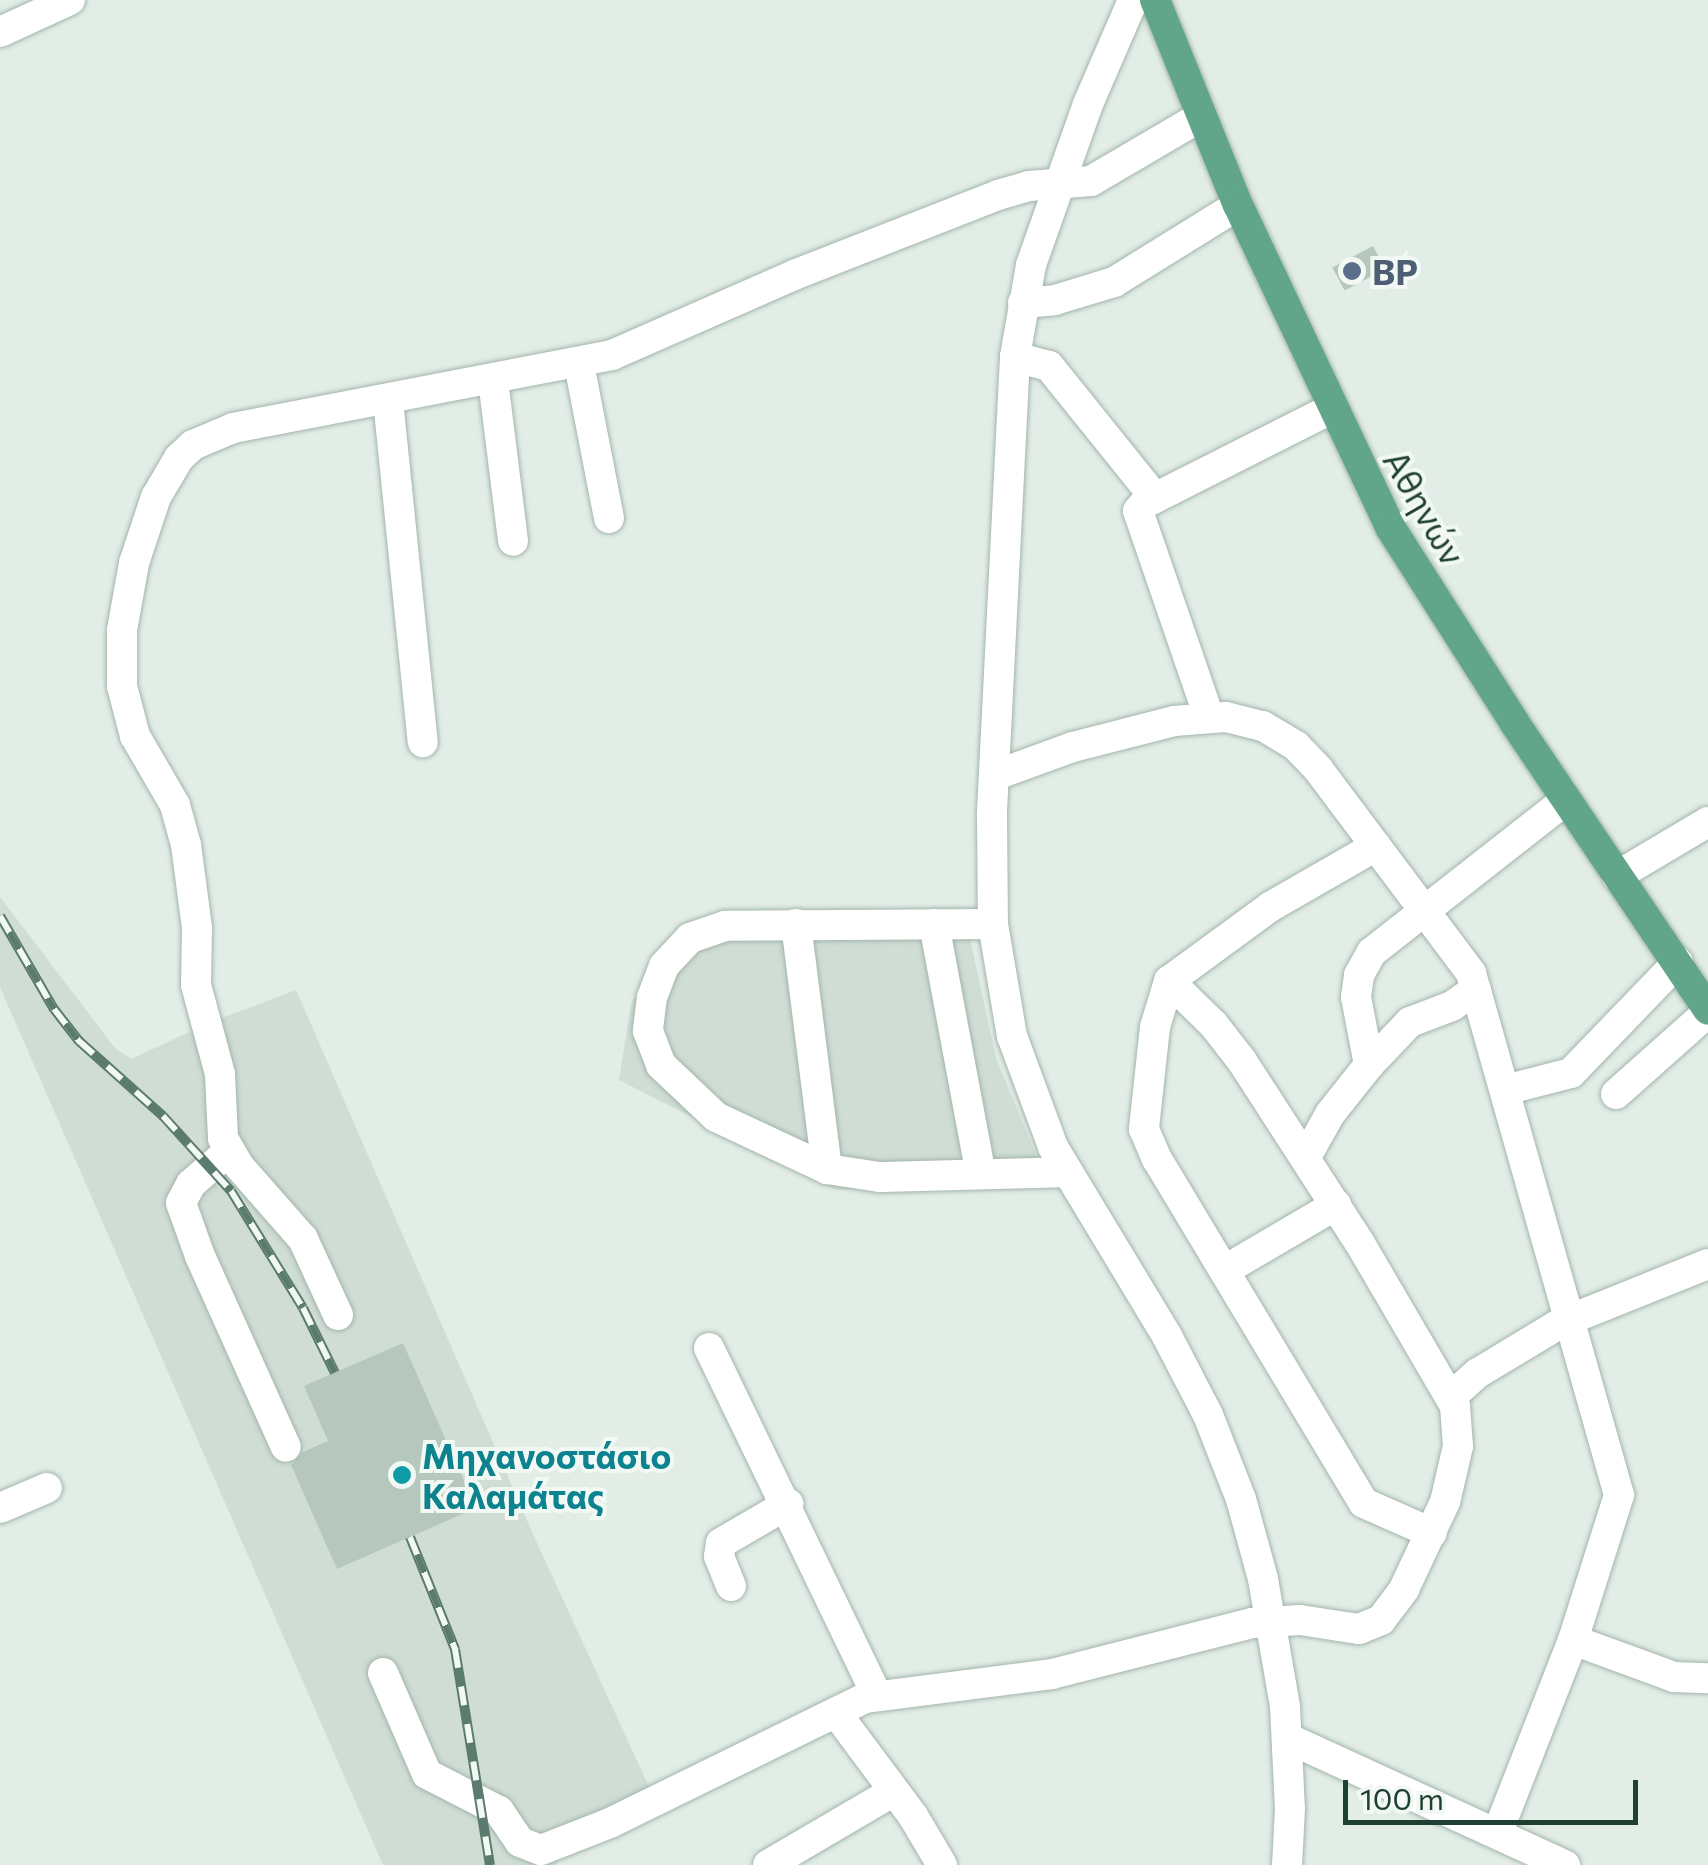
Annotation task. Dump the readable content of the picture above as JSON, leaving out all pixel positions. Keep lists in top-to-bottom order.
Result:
{
  "streets": {
    "main road": ["Αθηνών"]
  },
  "places": ["BP", "Μηχανοστάσιο Καλαμάτας"],
  "scale_bar": "100 m"
}
